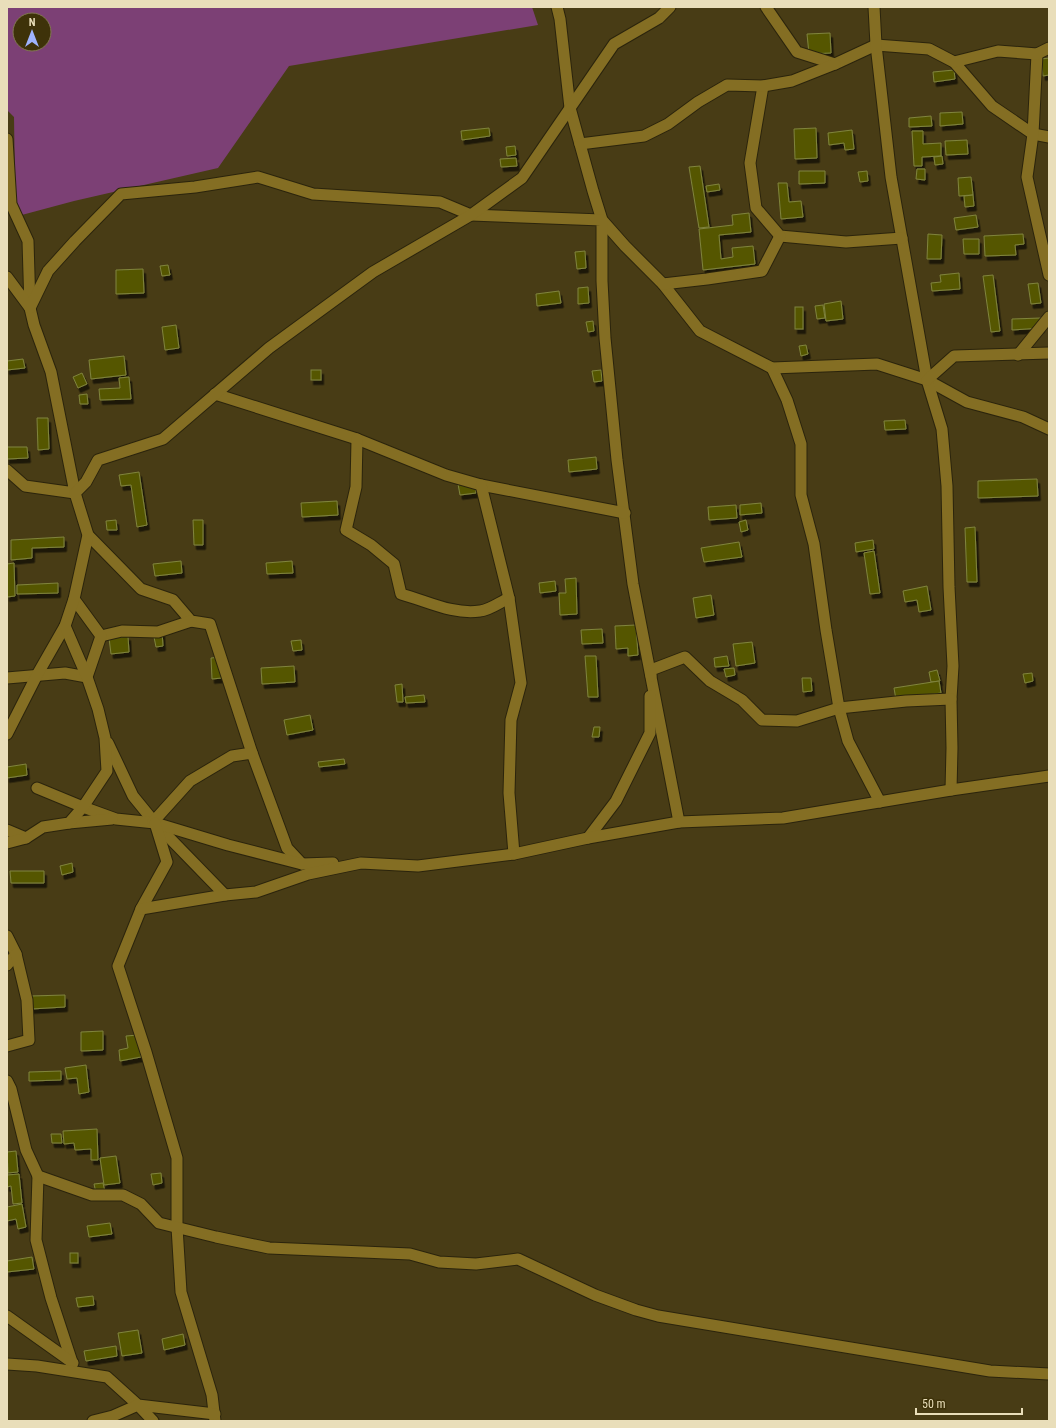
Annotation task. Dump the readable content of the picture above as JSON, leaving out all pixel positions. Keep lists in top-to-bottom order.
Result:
{
  "scale_bar": "50 m",
  "north": "top"
}
